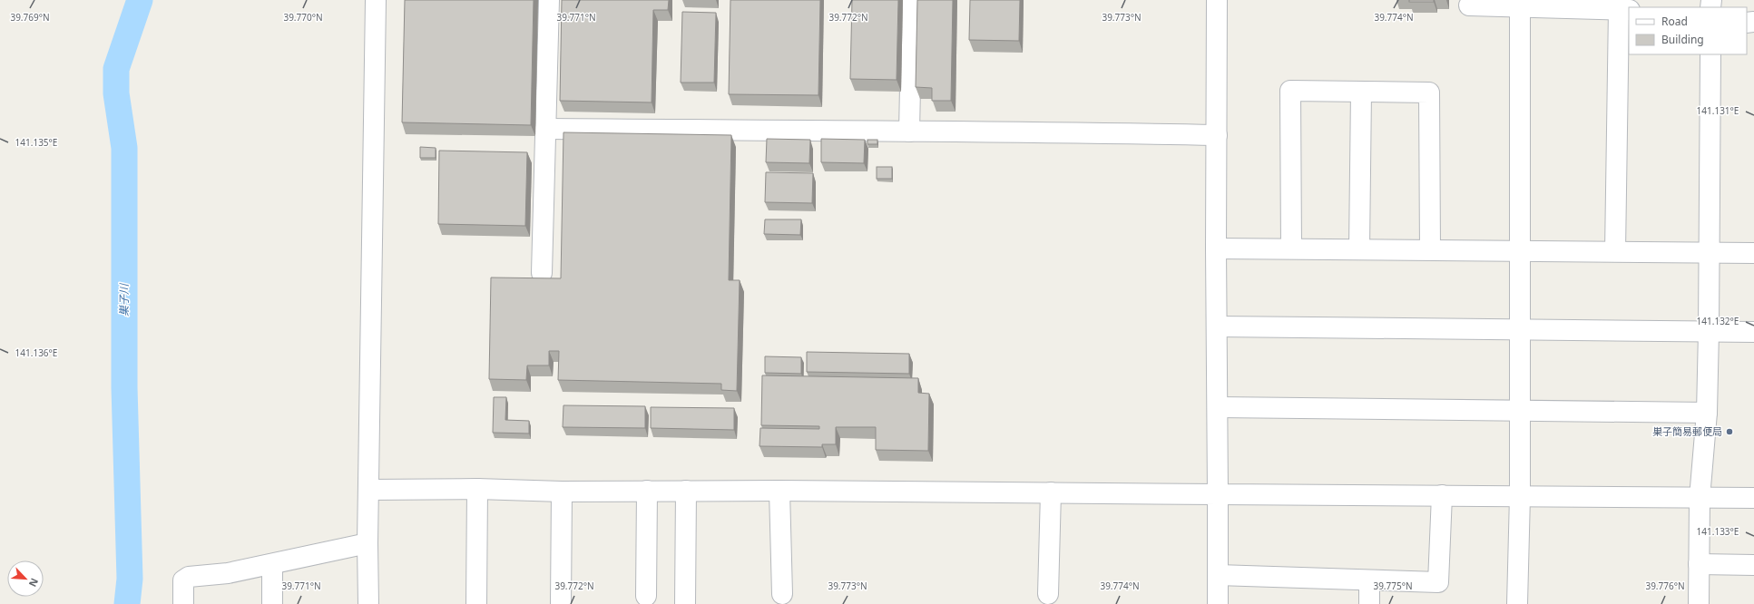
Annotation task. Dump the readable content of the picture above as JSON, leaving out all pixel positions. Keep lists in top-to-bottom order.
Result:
{
  "water": ["巣子川"],
  "places": ["巣子簡易郵便局"],
  "legend": ["Road", "Building"],
  "north": "bottom right",
  "coordinates": [
    "39.769°N",
    "39.770°N",
    "39.771°N",
    "39.772°N",
    "39.773°N",
    "39.774°N",
    "141.131°E",
    "141.135°E",
    "141.132°E",
    "141.136°E",
    "141.133°E",
    "39.775°N",
    "39.776°N"
  ]
}
